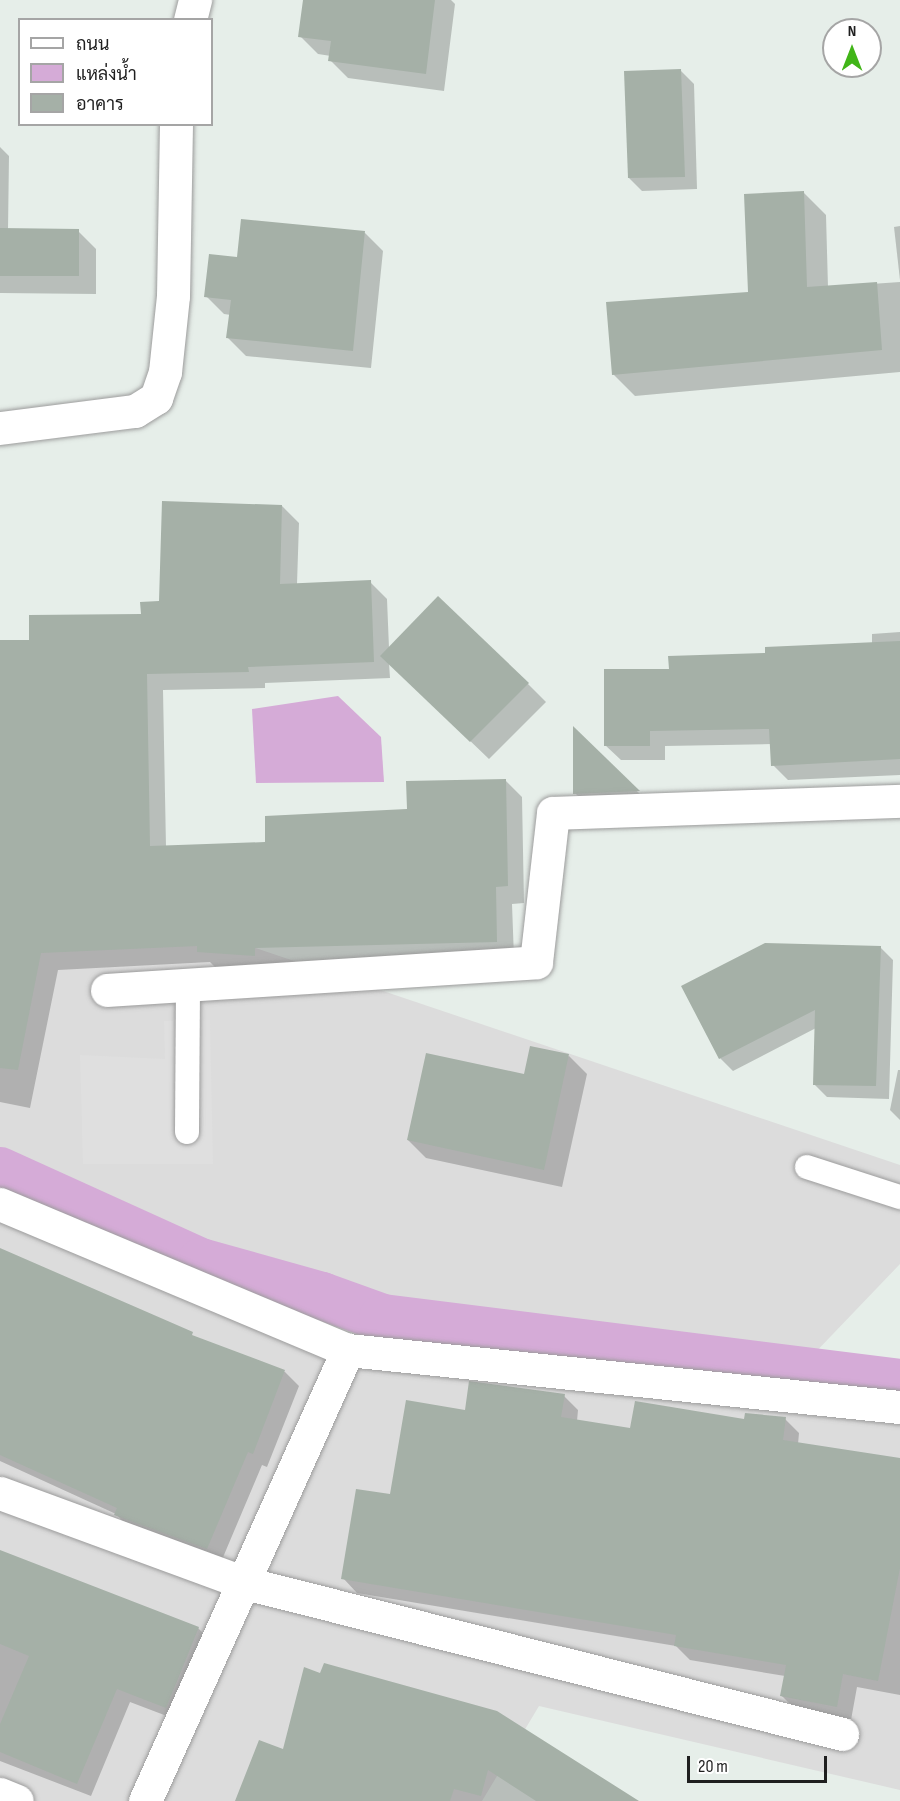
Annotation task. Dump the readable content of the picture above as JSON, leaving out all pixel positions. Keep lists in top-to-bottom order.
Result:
{
  "legend": ["ถนน", "แหล่งน้ำ", "อาคาร"],
  "scale_bar": "20 m",
  "north": "top"
}
